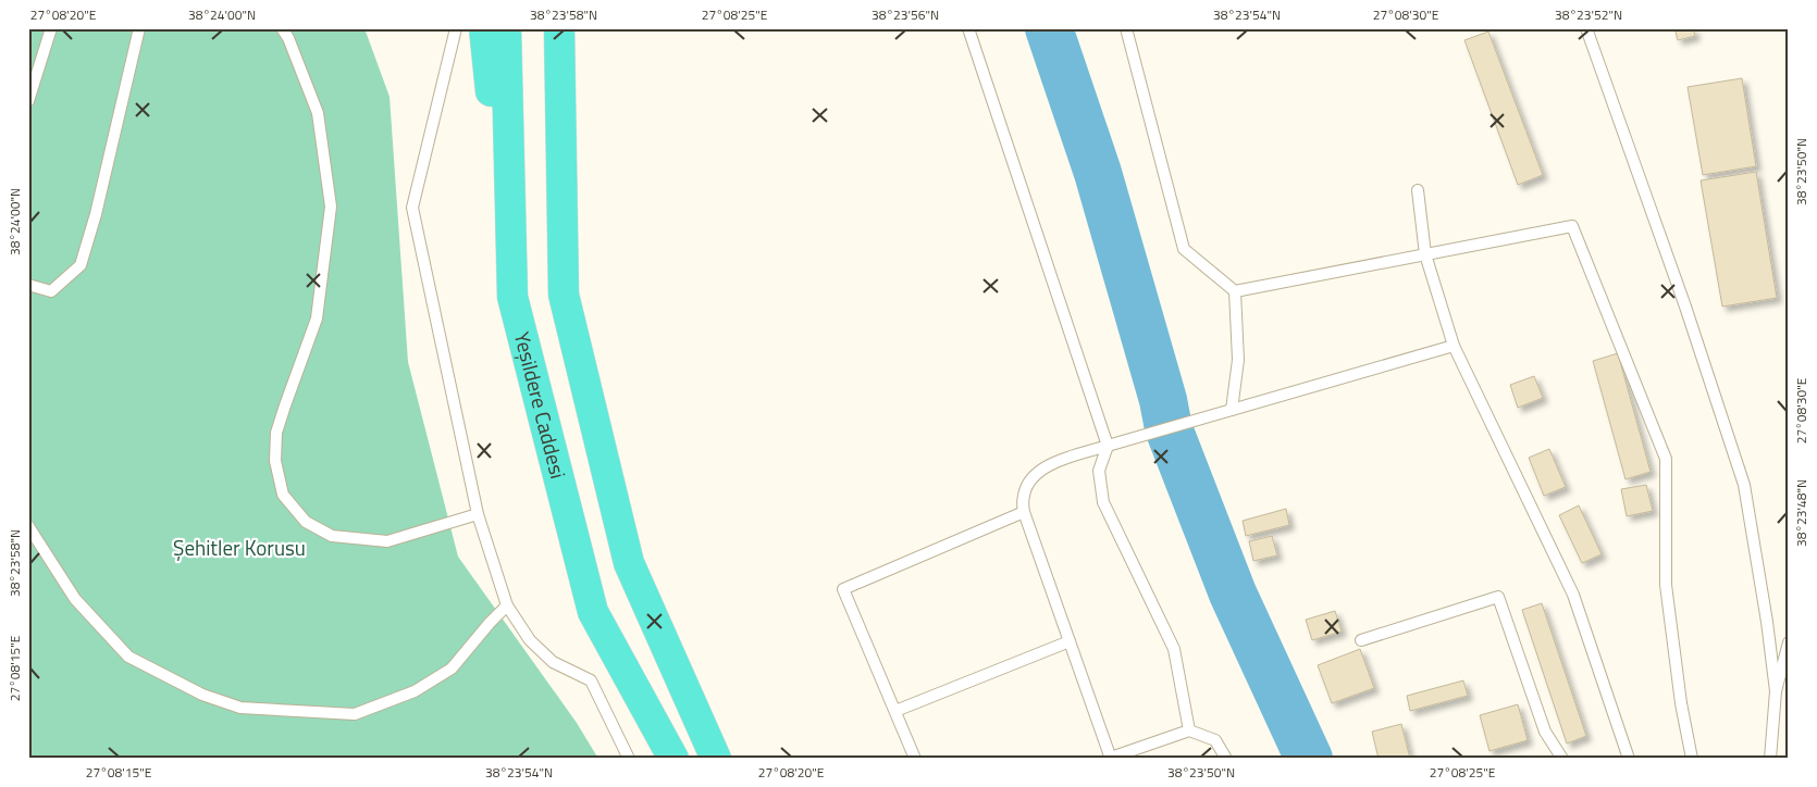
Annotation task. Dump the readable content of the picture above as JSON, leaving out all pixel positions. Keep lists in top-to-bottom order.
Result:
{
  "streets": {
    "highway": ["Yeşildere Caddesi"]
  },
  "parks": ["Şehitler Korusu"],
  "coordinates": [
    "27°08'20\"E",
    "38°24'00\"N",
    "38°23'58\"N",
    "27°08'25\"E",
    "38°23'56\"N",
    "38°23'54\"N",
    "27°08'30\"E",
    "38°23'52\"N",
    "38°23'50\"N",
    "38°23'48\"N",
    "27°08'15\"E"
  ]
}
